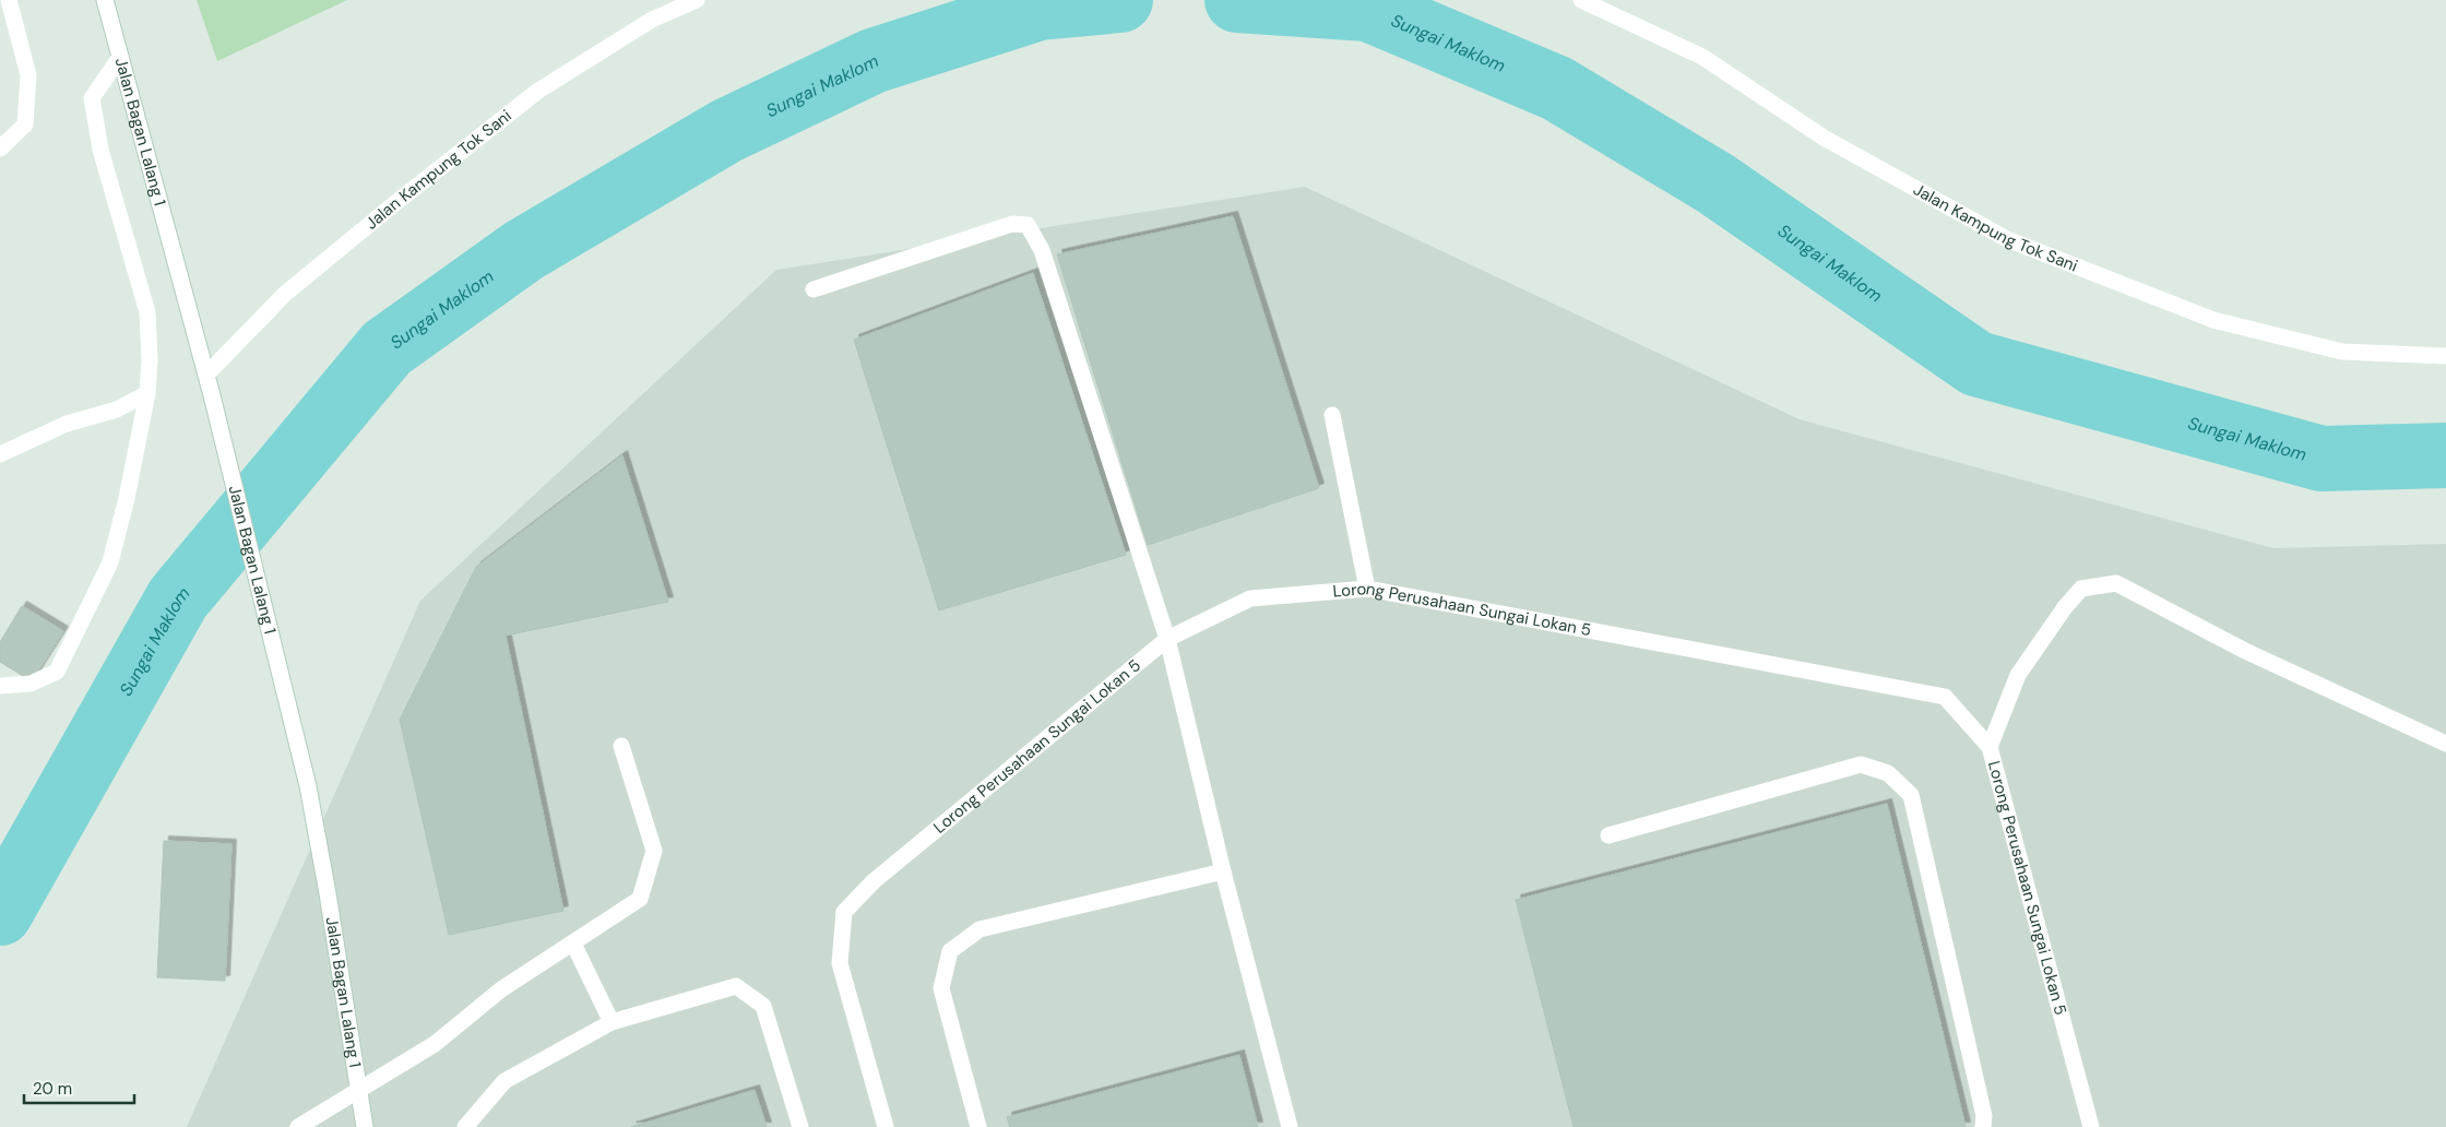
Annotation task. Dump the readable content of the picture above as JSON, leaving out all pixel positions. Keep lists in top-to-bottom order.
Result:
{
  "streets": {
    "street": ["Jalan Bagan Lalang 1", "Jalan Kampung Tok Sani", "Lorong Perusahaan Sungai Lokan 5"]
  },
  "crossings": [
    ["Jalan Bagan Lalang 1", "Jalan Kampung Tok Sani"]
  ],
  "water": ["Sungai Maklom"],
  "scale_bar": "20 m"
}
